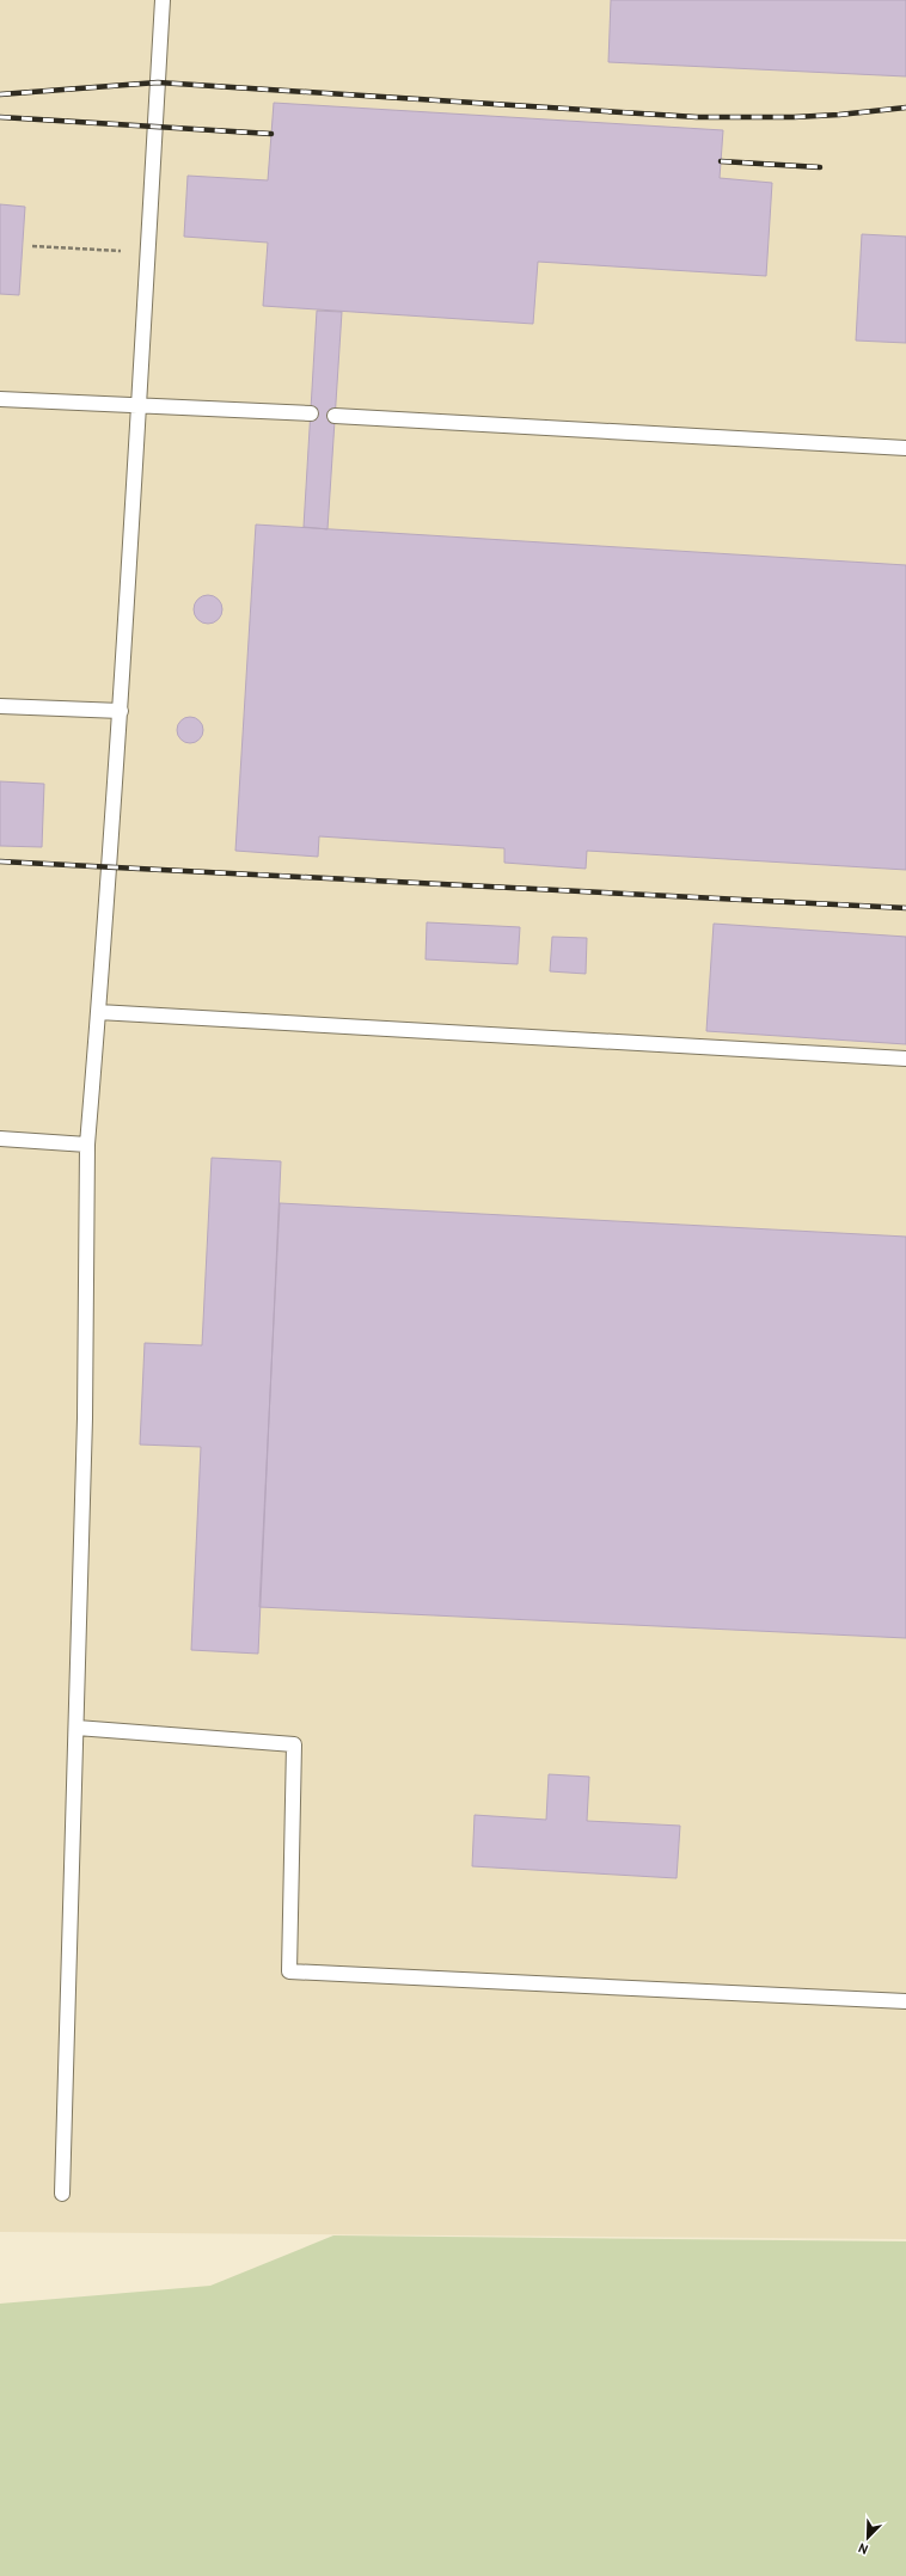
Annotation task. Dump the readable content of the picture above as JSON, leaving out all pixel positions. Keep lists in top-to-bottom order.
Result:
{
  "north": "bottom left"
}
